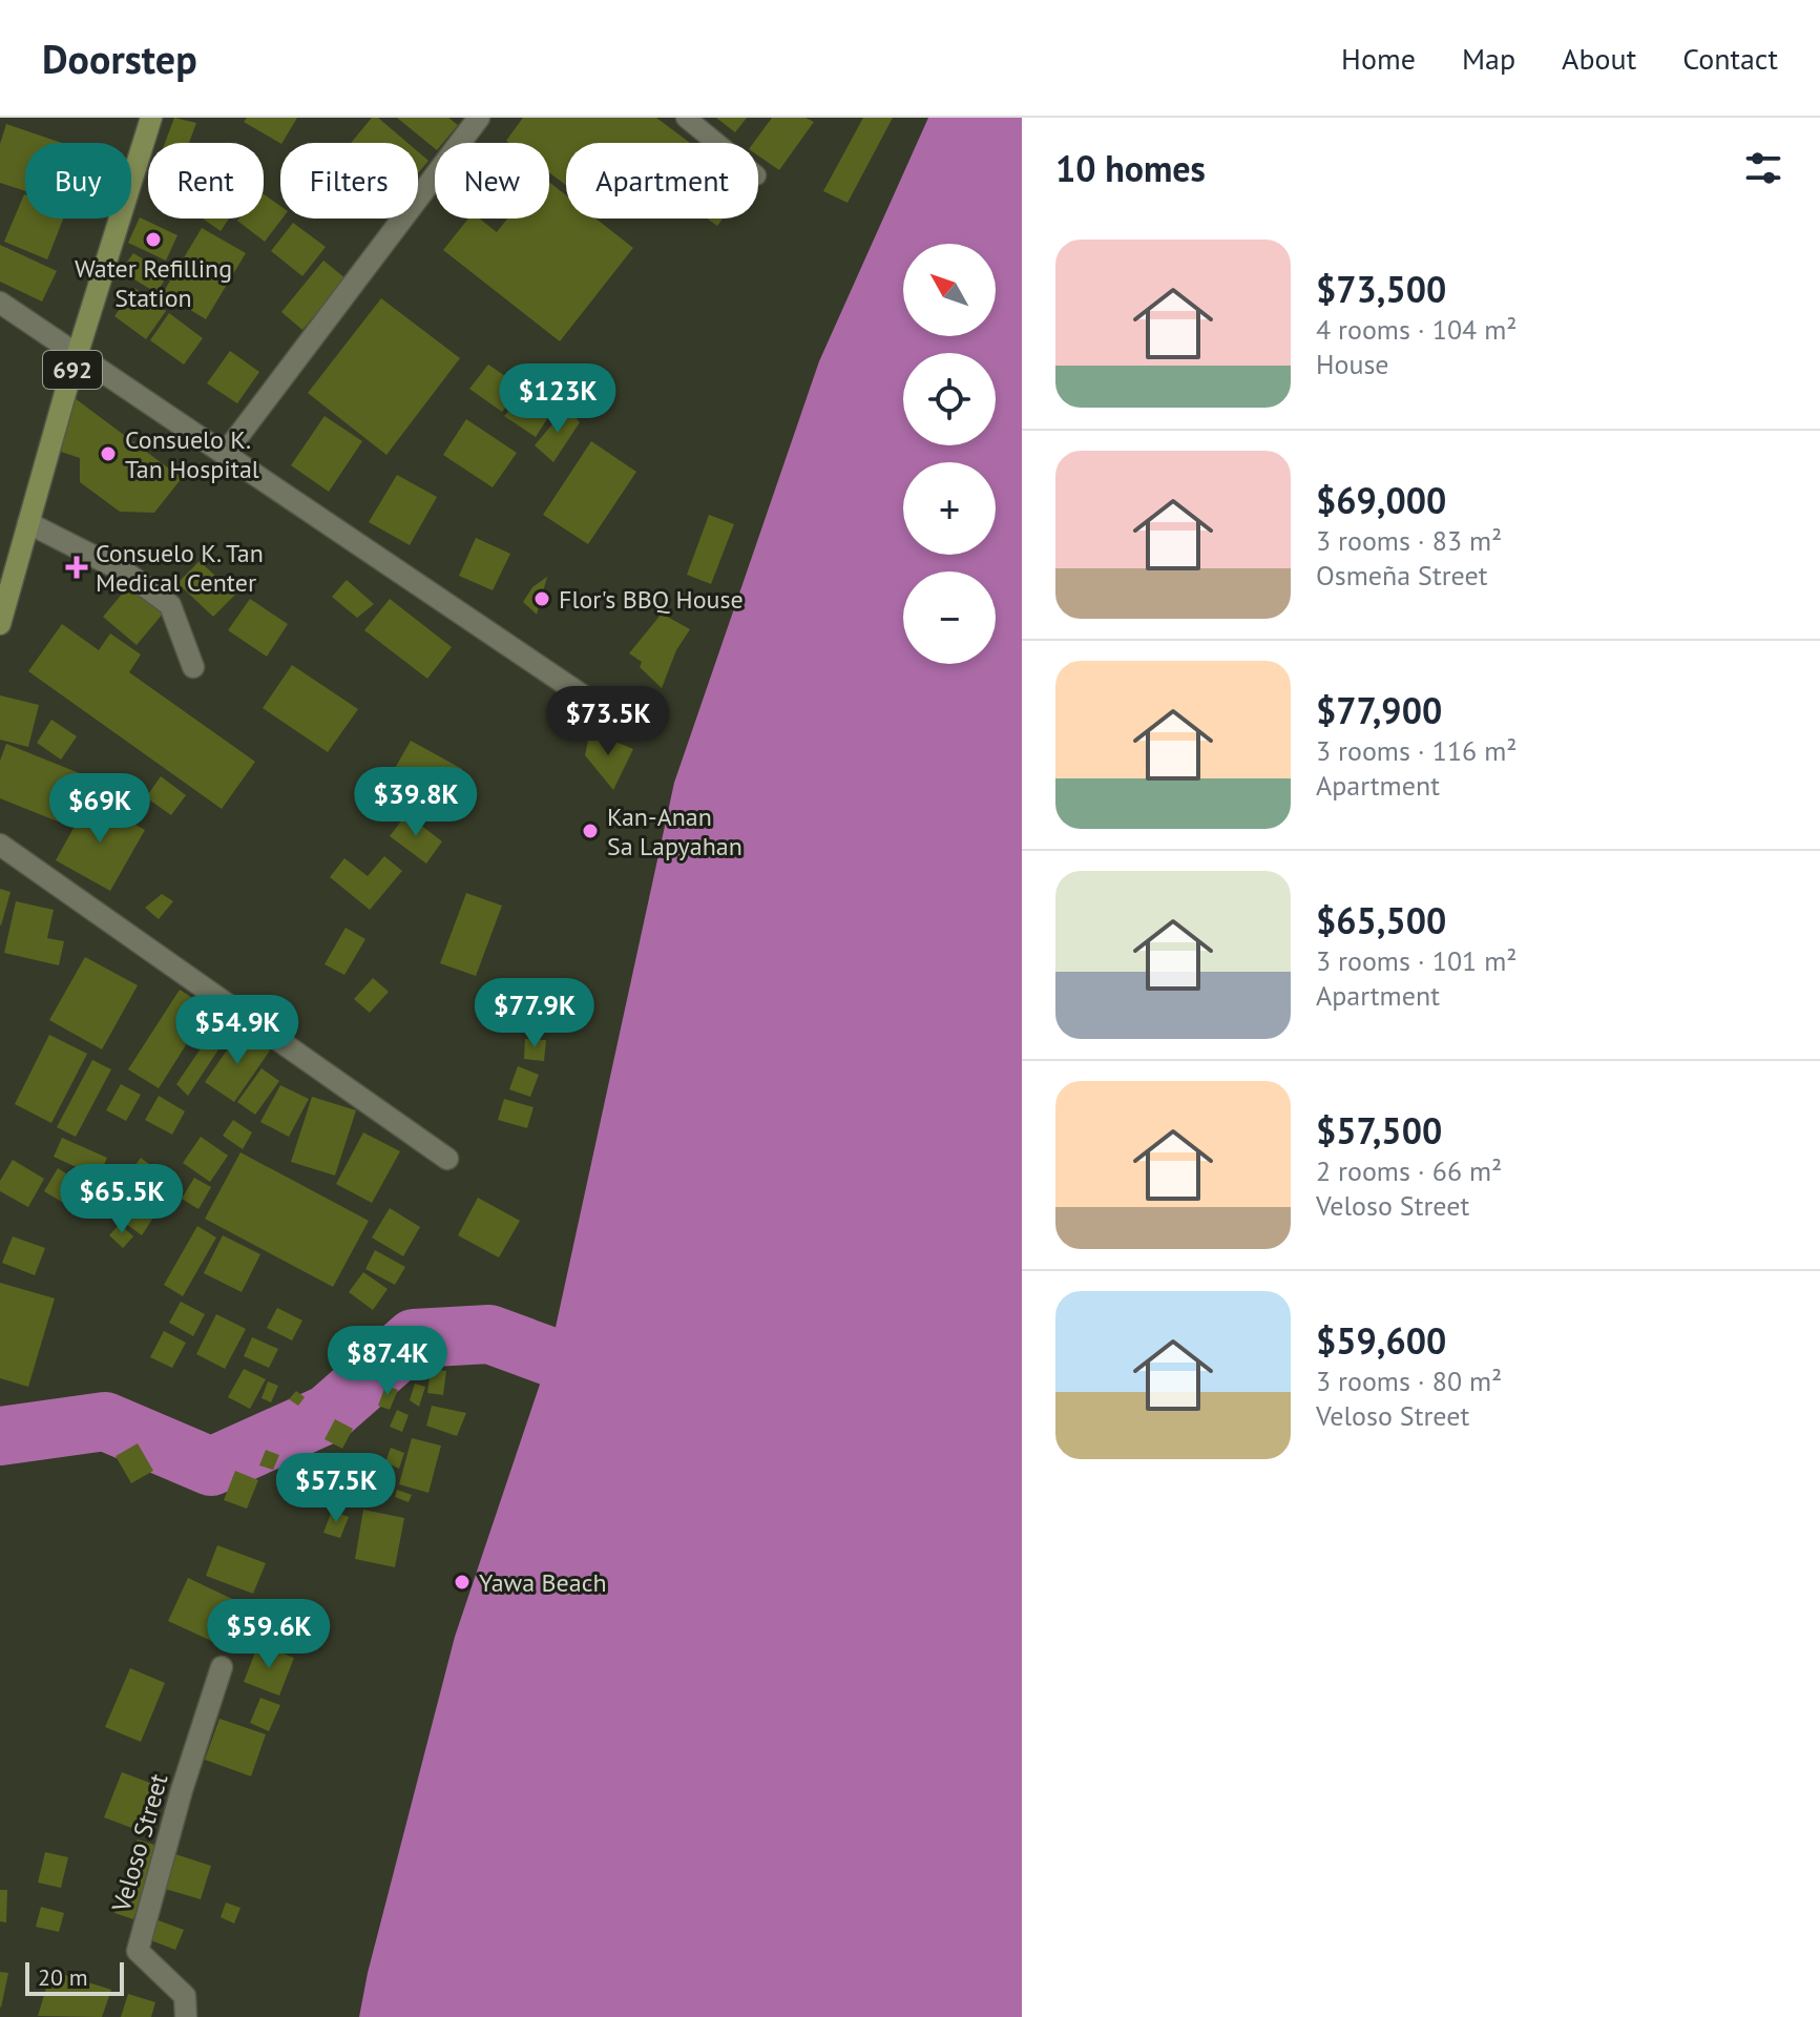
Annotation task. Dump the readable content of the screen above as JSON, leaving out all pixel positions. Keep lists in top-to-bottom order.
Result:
{
  "streets": {
    "main road": ["692"],
    "street": ["Veloso Street"]
  },
  "places": {
    "other": [
      "Water Refilling Station",
      "Consuelo K. Tan Hospital",
      "Flor's BBQ House",
      "Kan-Anan Sa Lapyahan",
      "Yawa Beach"
    ],
    "health": ["Consuelo K. Tan Medical Center"]
  },
  "scale_bar": "20 m",
  "north": "top left",
  "page": {
    "header": "Doorstep",
    "nav": [
      "Home",
      "Map",
      "About",
      "Contact"
    ],
    "heading": "10 homes",
    "chip": [
      "Buy",
      "Rent",
      "Filters",
      "New",
      "Apartment"
    ],
    "list": [
      {
        "name": "$73,500",
        "note": "4 rooms · 104 m² · House"
      },
      {
        "name": "$69,000",
        "note": "3 rooms · 83 m² · Osmeña Street"
      },
      {
        "name": "$77,900",
        "note": "3 rooms · 116 m² · Apartment"
      },
      {
        "name": "$65,500",
        "note": "3 rooms · 101 m² · Apartment"
      },
      {
        "name": "$57,500",
        "note": "2 rooms · 66 m² · Veloso Street"
      },
      {
        "name": "$59,600",
        "note": "3 rooms · 80 m² · Veloso Street"
      }
    ],
    "map_buttons": ["+", "−"],
    "price": [
      "$123K",
      "$73.5K",
      "$39.8K",
      "$69K",
      "$77.9K",
      "$54.9K",
      "$65.5K",
      "$87.4K",
      "$57.5K",
      "$59.6K"
    ],
    "scale": "20 m"
  }
}
